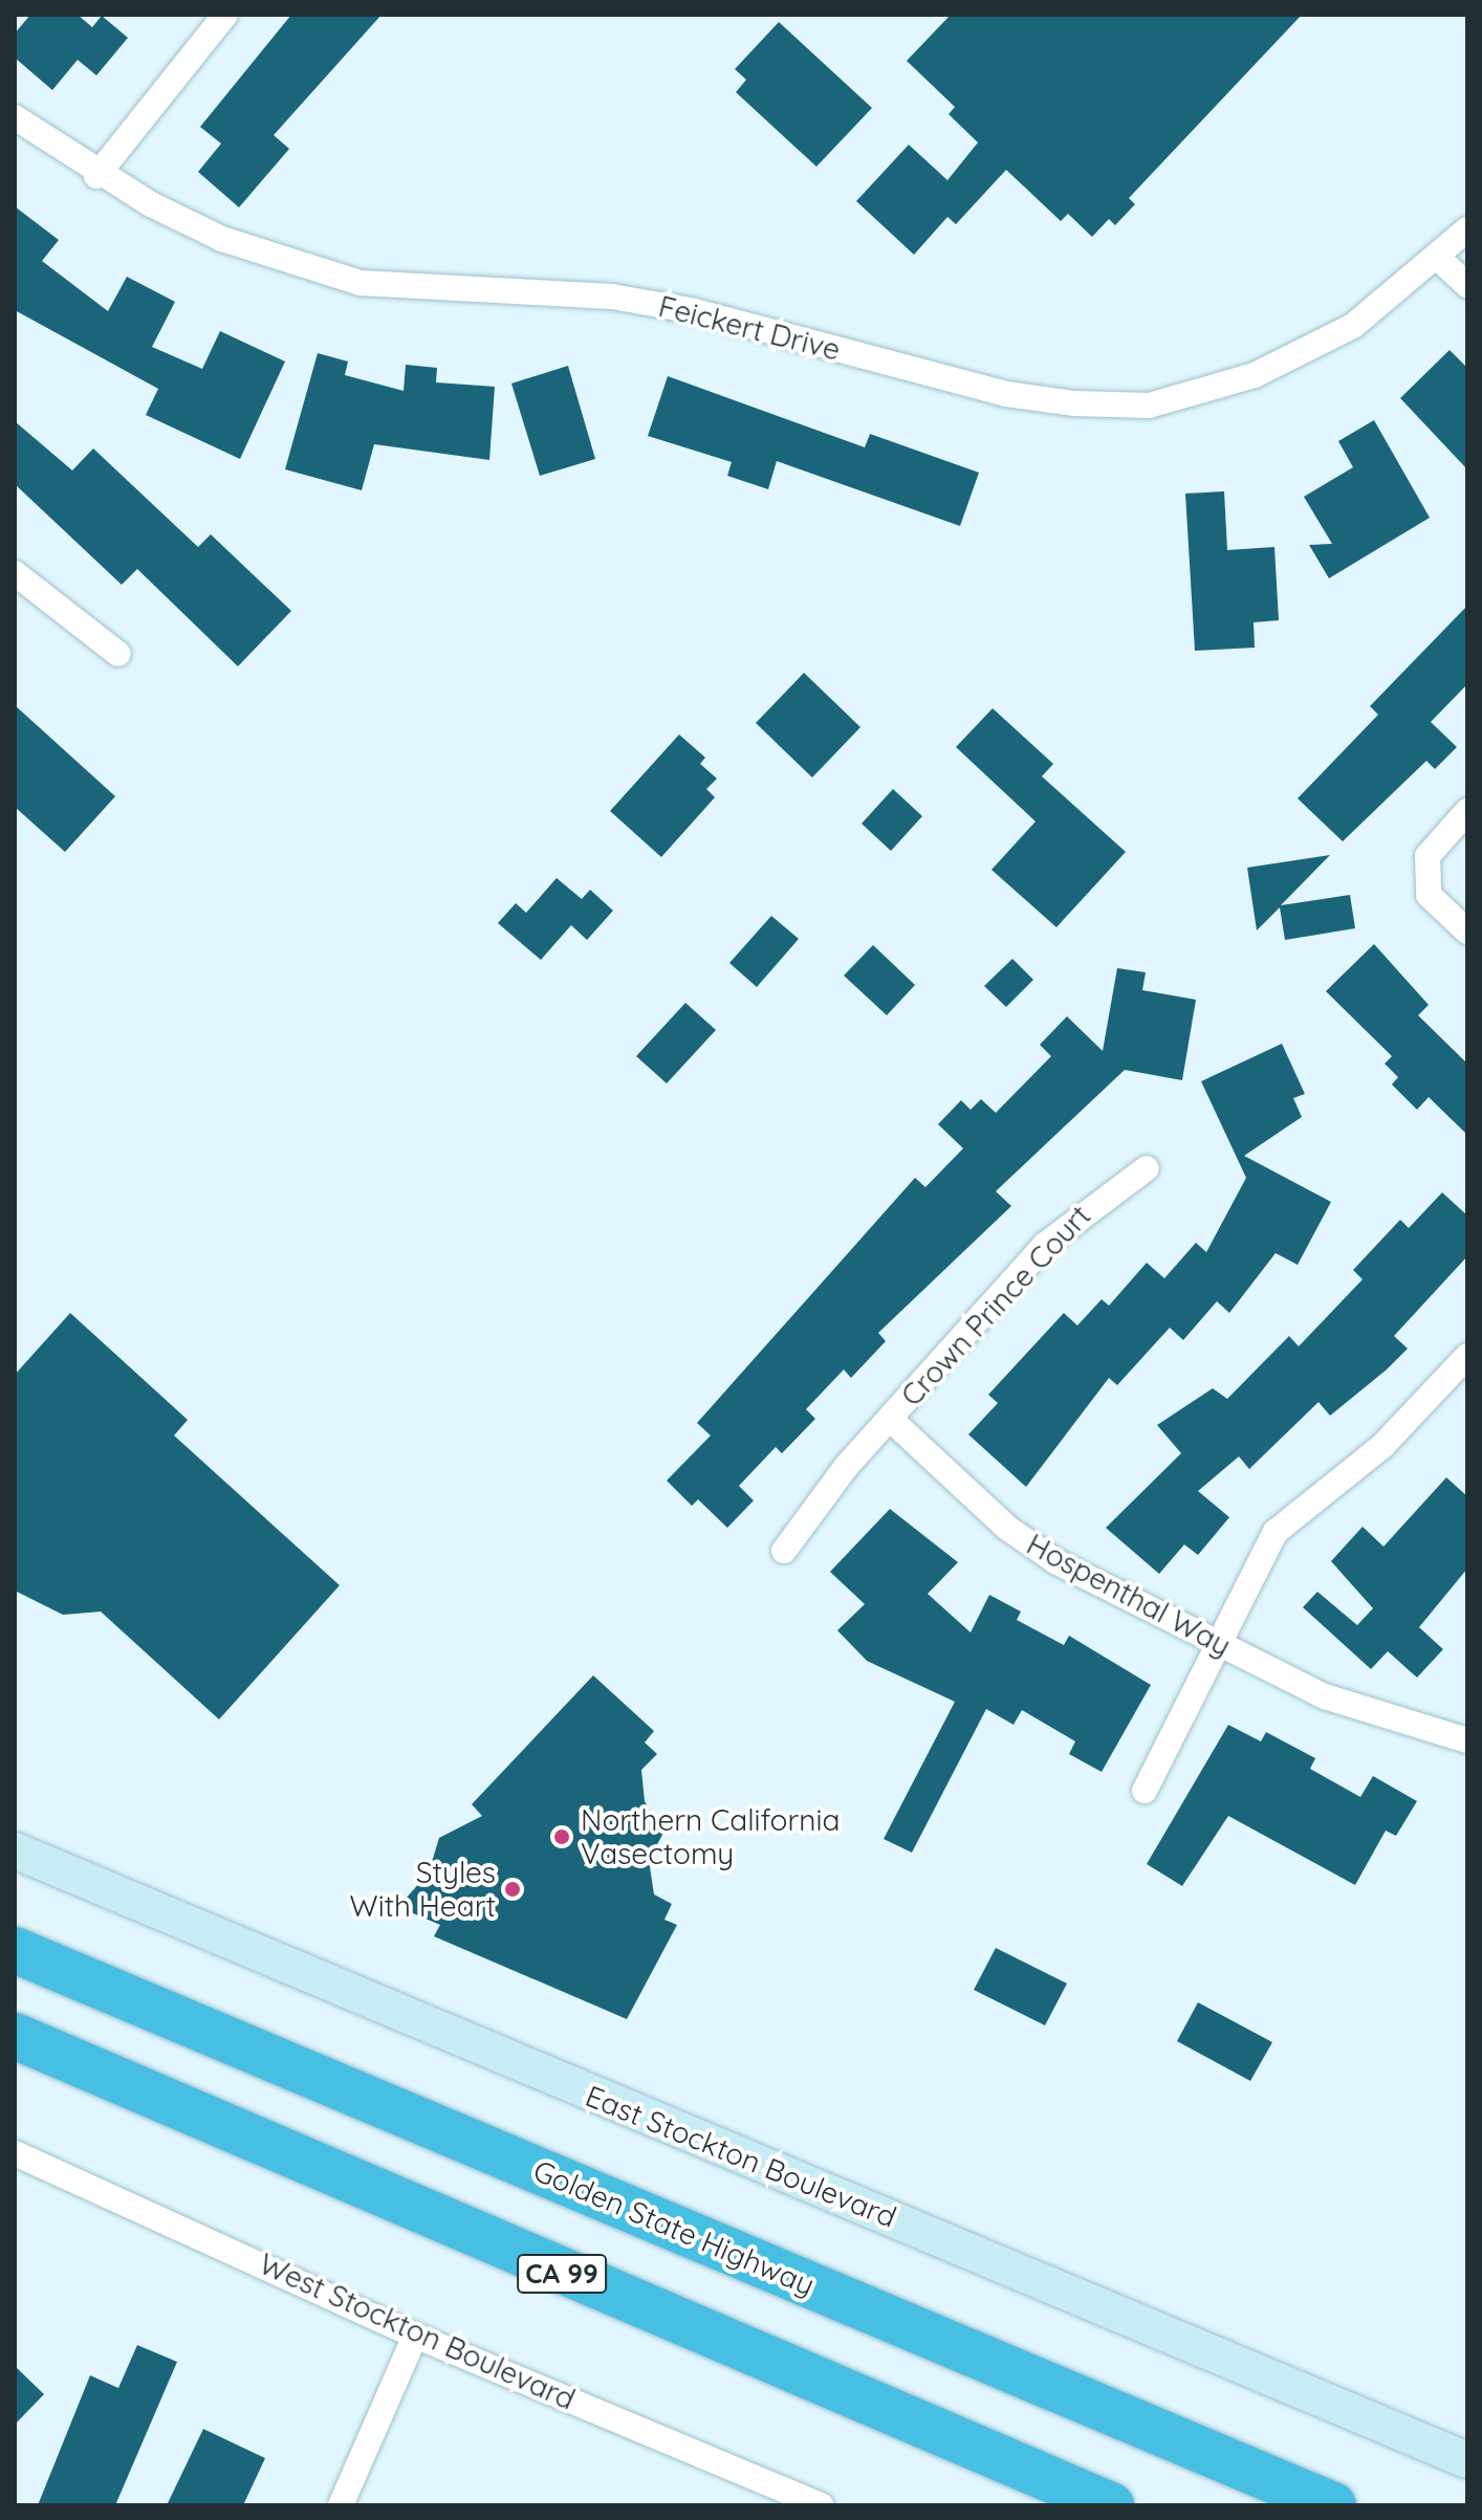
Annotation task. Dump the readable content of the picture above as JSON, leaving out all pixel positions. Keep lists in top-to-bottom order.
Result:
{
  "streets": {
    "highway": ["Golden State Highway", "CA 99"],
    "street": [
      "Feickert Drive",
      "Crown Prince Court",
      "Hospenthal Way",
      "East Stockton Boulevard",
      "West Stockton Boulevard"
    ]
  },
  "crossings": [
    ["Crown Prince Court", "Hospenthal Way"]
  ],
  "places": ["Northern California Vasectomy", "Styles With Heart"]
}
